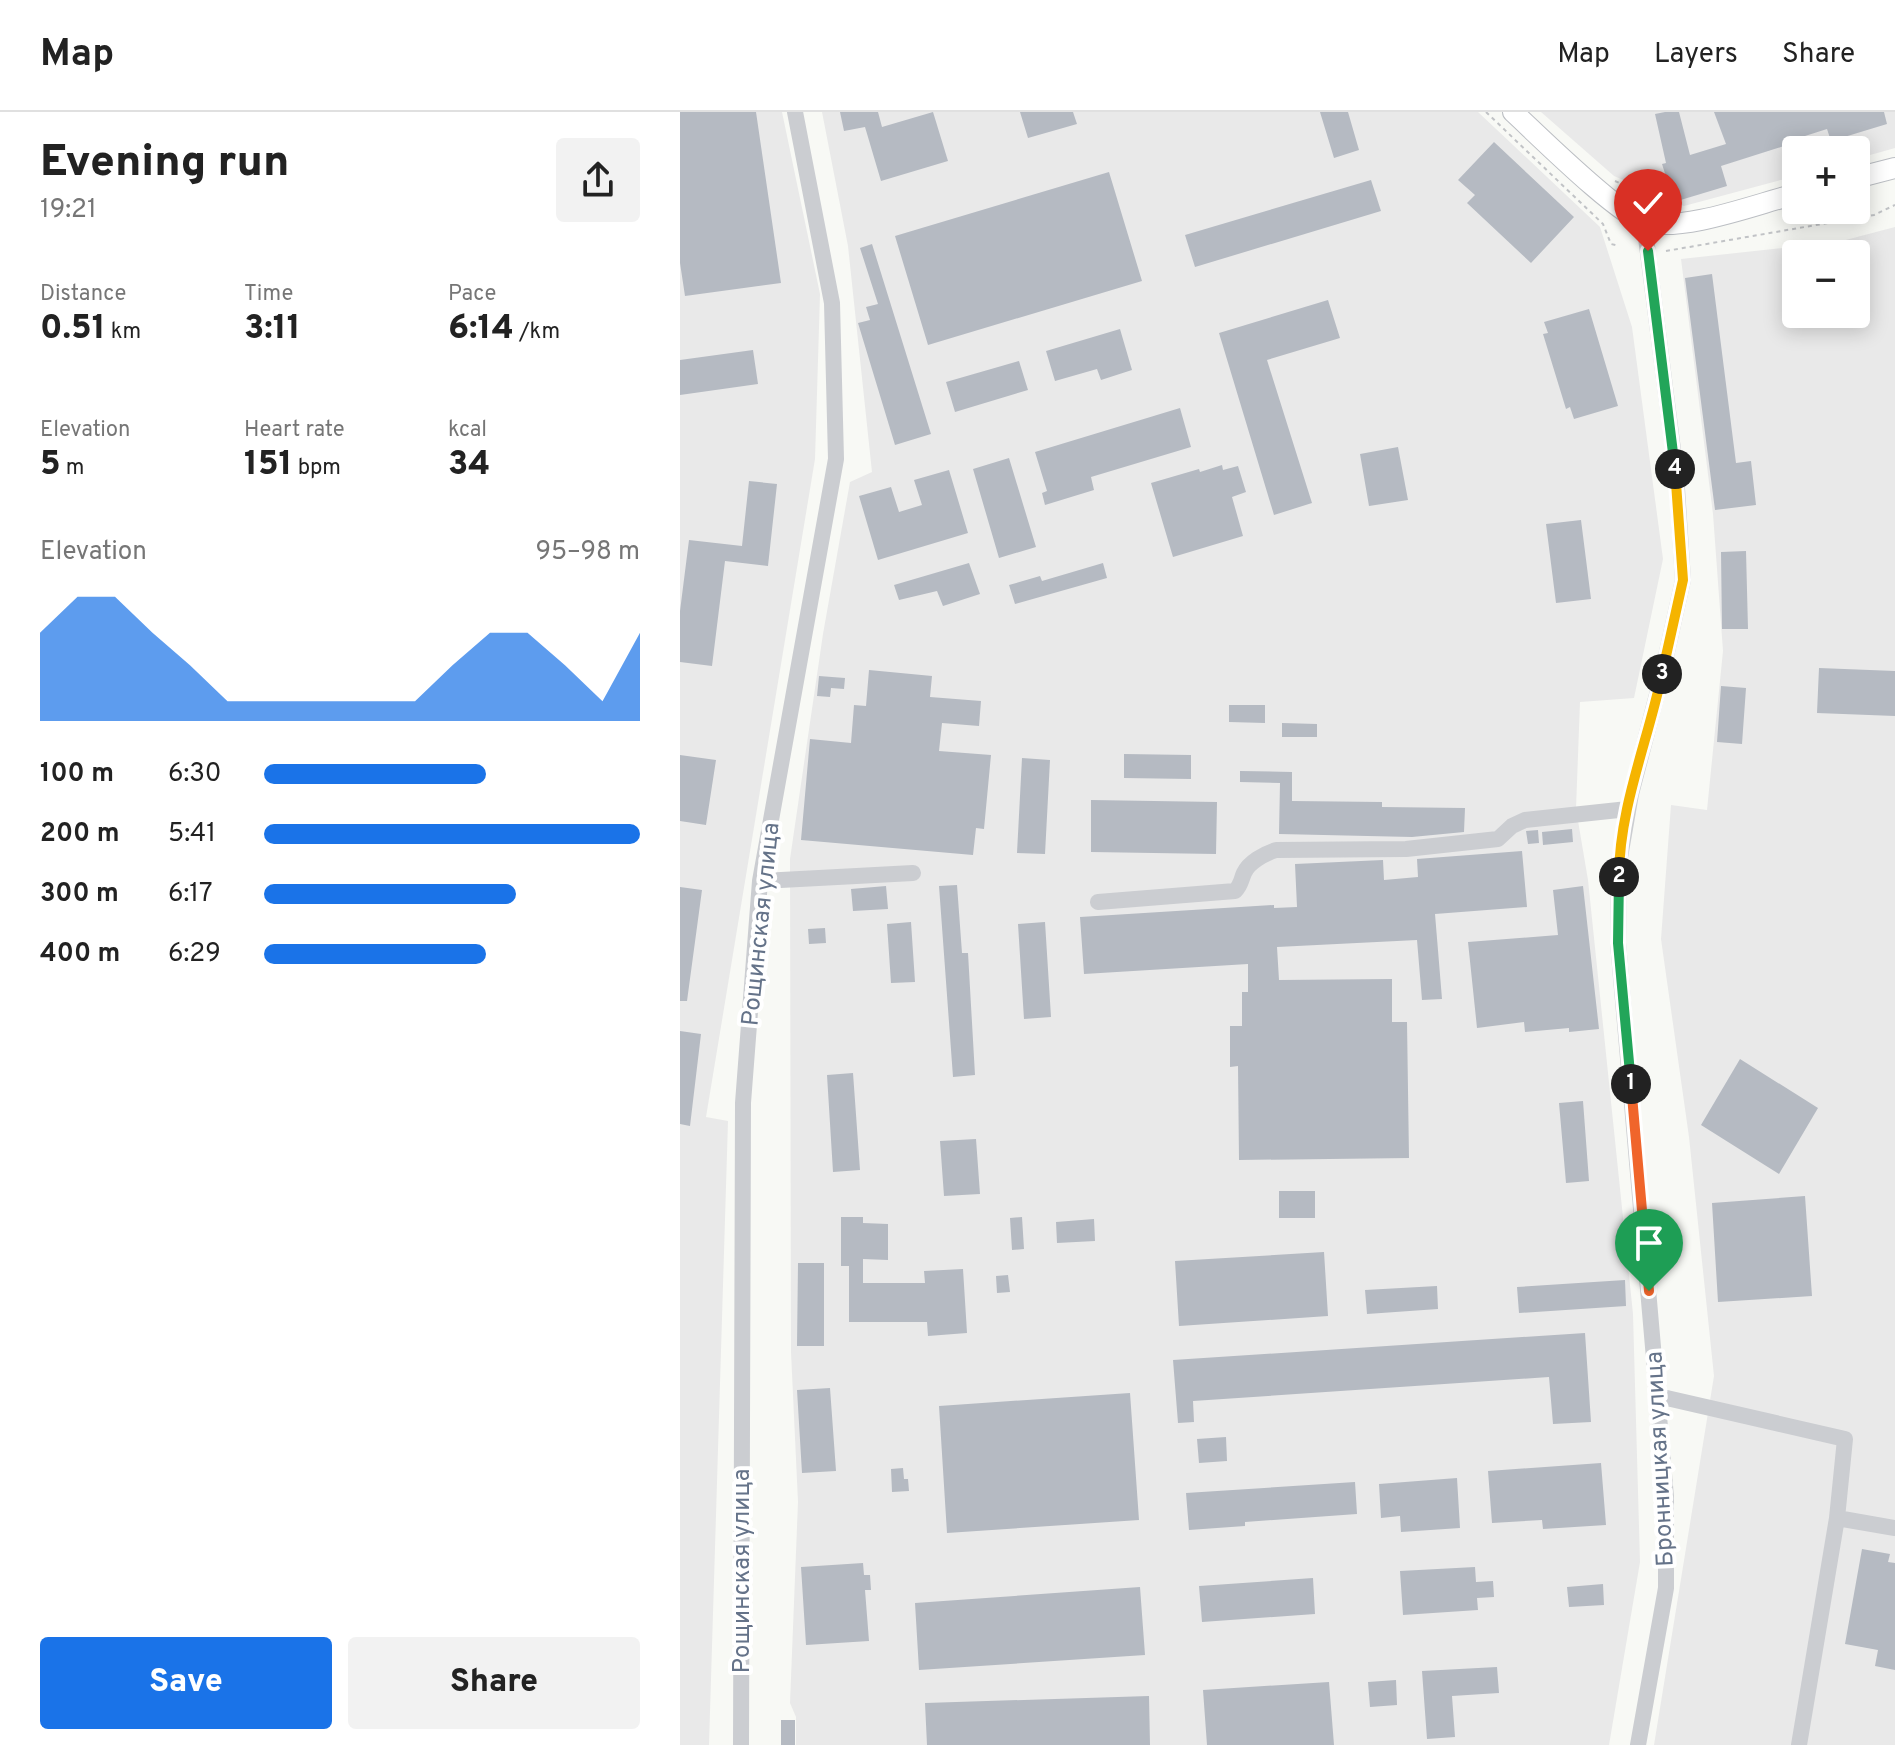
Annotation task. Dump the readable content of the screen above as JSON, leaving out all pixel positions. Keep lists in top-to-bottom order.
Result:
{
  "streets": {
    "street": ["Рощинская улица", "Бронницкая улица"]
  },
  "page": {
    "header": "Map",
    "nav": ["Map", "Layers", "Share"],
    "heading": ["Evening run", "19:21"],
    "map_buttons": ["+", "−"],
    "stats": [
      ["Distance", "0.51 km"],
      ["Time", "3:11"],
      ["Pace", "6:14 /km"],
      ["Elevation", "5 m"],
      ["Heart rate", "151 bpm"],
      ["kcal", "34"]
    ],
    "pins": [
      "4",
      "3",
      "2",
      "1"
    ],
    "chart": ["Elevation", "95–98 m"],
    "list": [
      {
        "name": "100 m",
        "note": "6:30"
      },
      {
        "name": "200 m",
        "note": "5:41"
      },
      {
        "name": "300 m",
        "note": "6:17"
      },
      {
        "name": "400 m",
        "note": "6:29"
      }
    ],
    "buttons": ["Save", "Share"]
  }
}
